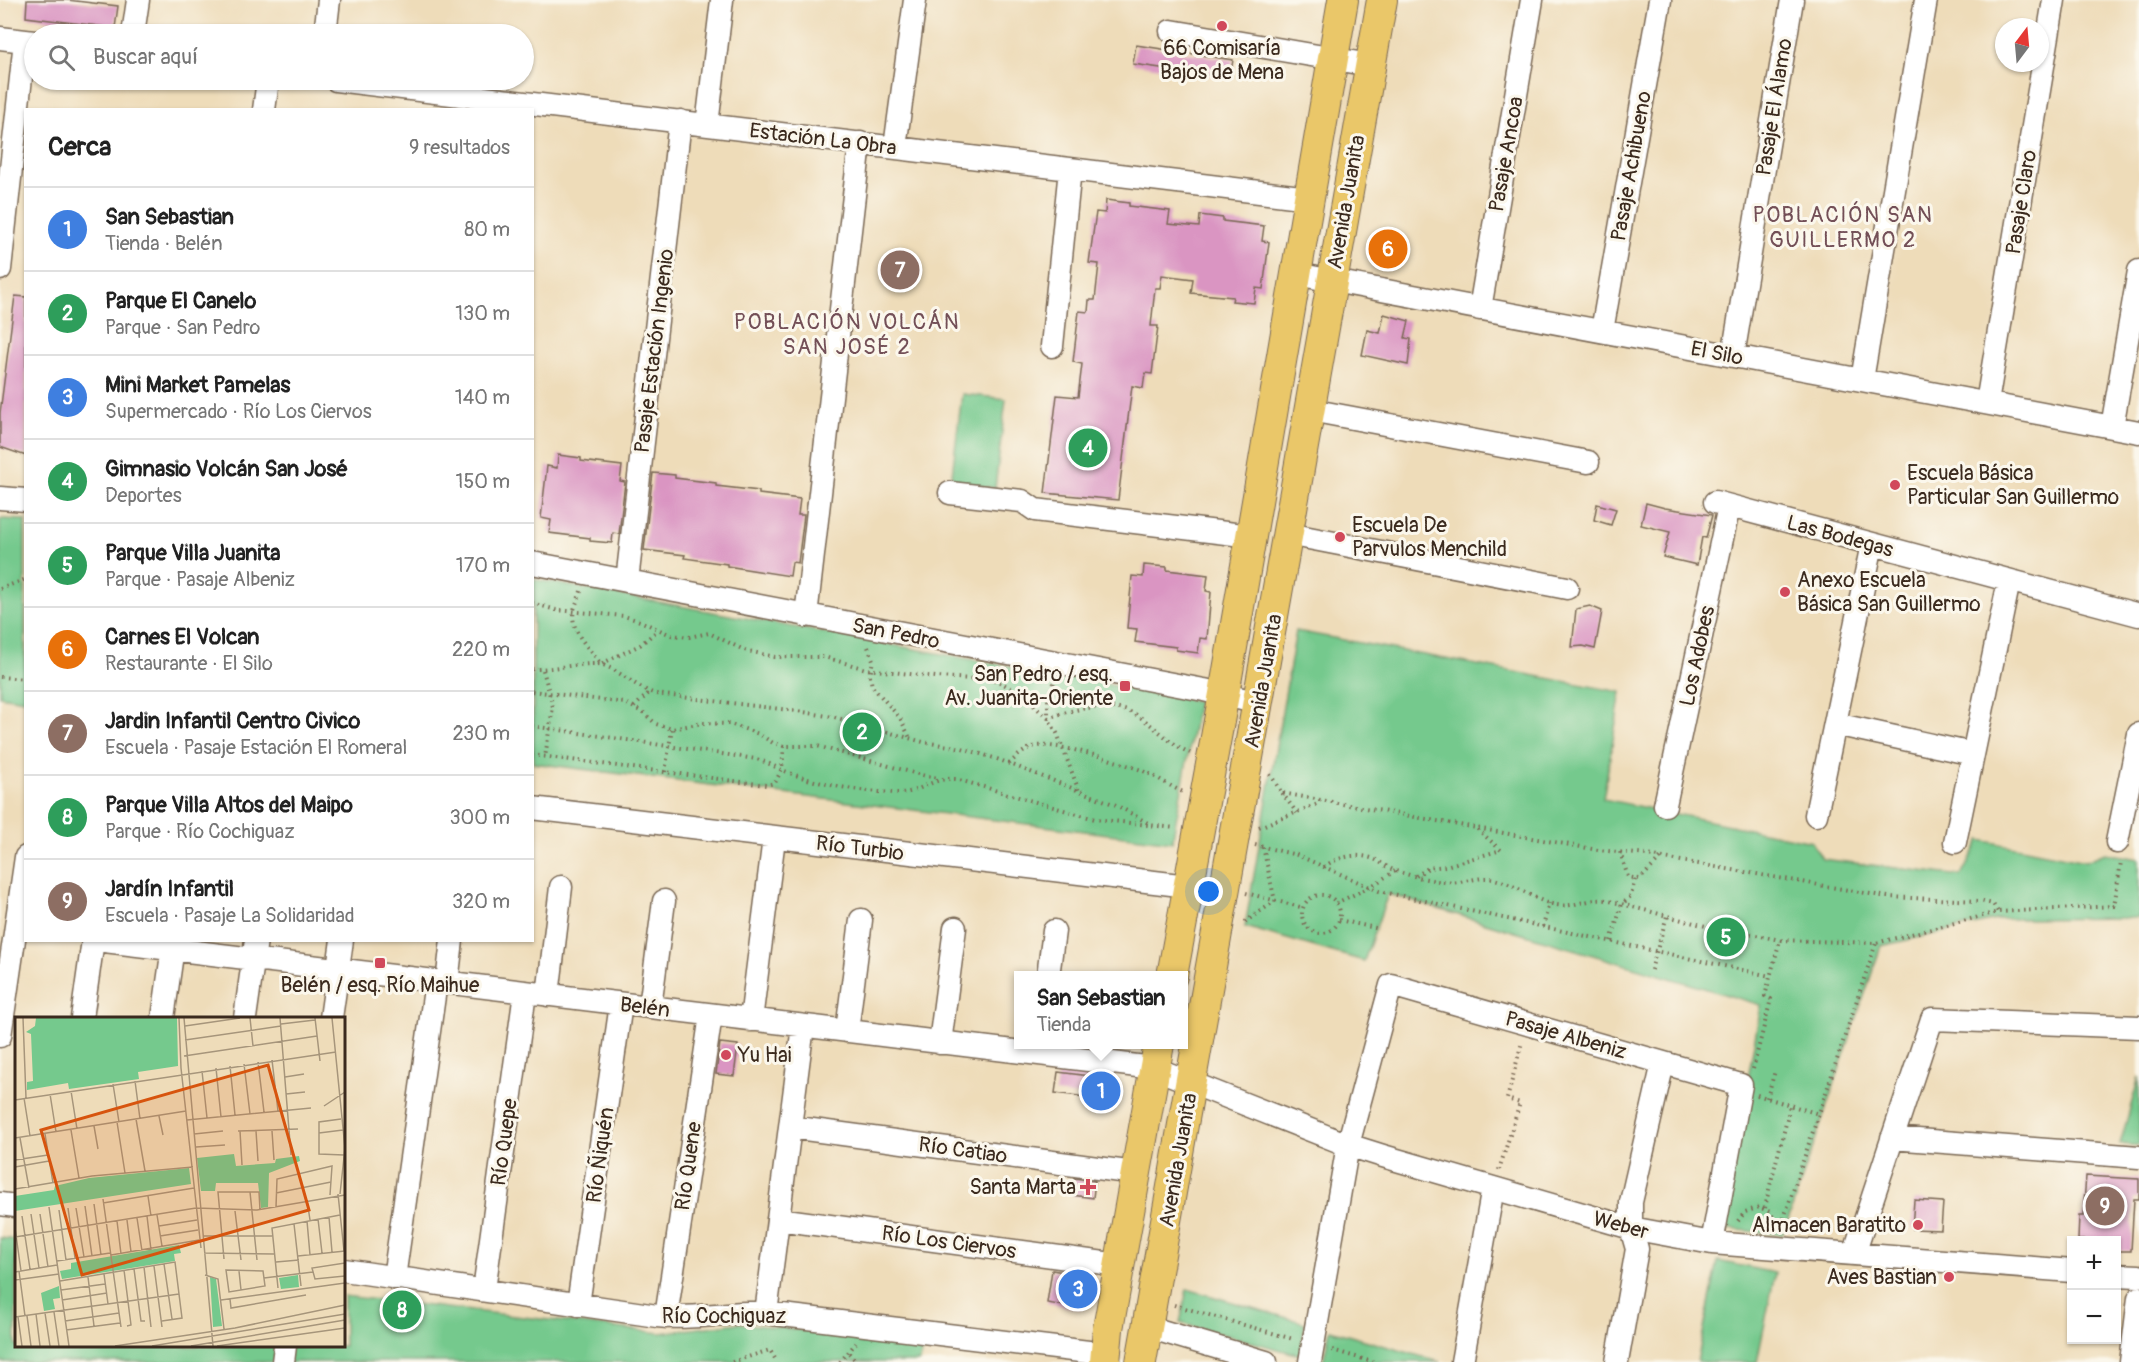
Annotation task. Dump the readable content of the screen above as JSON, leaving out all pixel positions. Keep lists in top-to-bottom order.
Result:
{
  "streets": {
    "main road": ["Avenida Juanita"],
    "street": [
      "Pasaje El Álamo",
      "Estación La Obra",
      "Pasaje Ancoa",
      "Pasaje Achibueno",
      "Pasaje Claro",
      "Pasaje Estación Ingenio",
      "El Silo",
      "Las Bodegas",
      "San Pedro",
      "Los Adobes",
      "Río Turbio",
      "Belén",
      "Pasaje Albeniz",
      "Río Quepe",
      "Río Catiao",
      "Río Ñiquén",
      "Río Quene",
      "Weber",
      "Río Los Ciervos",
      "Río Cochiguaz"
    ]
  },
  "crossings": [
    ["Pasaje El Álamo", "El Silo"],
    ["Estación La Obra", "Avenida Juanita"],
    ["Estación La Obra", "Pasaje Estación Ingenio"],
    ["Pasaje Ancoa", "El Silo"],
    ["Pasaje Achibueno", "El Silo"],
    ["Avenida Juanita", "El Silo"],
    ["Avenida Juanita", "San Pedro"],
    ["Avenida Juanita", "Río Turbio"],
    ["Avenida Juanita", "Belén"],
    ["Avenida Juanita", "Río Catiao"],
    ["Avenida Juanita", "Weber"],
    ["Avenida Juanita", "Río Los Ciervos"],
    ["Avenida Juanita", "Río Cochiguaz"],
    ["Pasaje Claro", "El Silo"],
    ["Pasaje Estación Ingenio", "San Pedro"],
    ["Las Bodegas", "Los Adobes"],
    ["Belén", "Río Quepe"],
    ["Belén", "Río Ñiquén"],
    ["Belén", "Río Quene"],
    ["Belén", "Weber"],
    ["Pasaje Albeniz", "Weber"],
    ["Río Quepe", "Río Cochiguaz"],
    ["Río Ñiquén", "Río Cochiguaz"],
    ["Río Quene", "Río Cochiguaz"]
  ],
  "districts": ["POBLACIÓN SAN GUILLERMO 2", "POBLACIÓN VOLCÁN SAN JOSÉ 2"],
  "places": {
    "other": [
      "66 Comisaría Bajos de Mena",
      "Escuela Básica Particular San Guillermo",
      "Escuela De Parvulos Menchild",
      "Anexo Escuela Básica San Guillermo",
      "Yu Hai",
      "Almacen Baratito",
      "Aves Bastian"
    ],
    "transit": ["San Pedro / esq. Av. Juanita-Oriente", "Belén / esq. Río Maihue"],
    "health": ["Santa Marta"]
  },
  "north": "top",
  "page": {
    "search": "Buscar aquí",
    "heading": ["Cerca", "9 resultados"],
    "list": [
      {
        "mark": "1",
        "name": "San Sebastian",
        "note": "Tienda · Belén",
        "value": "80 m"
      },
      {
        "mark": "2",
        "name": "Parque El Canelo",
        "note": "Parque · San Pedro",
        "value": "130 m"
      },
      {
        "mark": "3",
        "name": "Mini Market Pamelas",
        "note": "Supermercado · Río Los Ciervos",
        "value": "140 m"
      },
      {
        "mark": "4",
        "name": "Gimnasio Volcán San José",
        "note": "Deportes",
        "value": "150 m"
      },
      {
        "mark": "5",
        "name": "Parque Villa Juanita",
        "note": "Parque · Pasaje Albeniz",
        "value": "170 m"
      },
      {
        "mark": "6",
        "name": "Carnes El Volcan",
        "note": "Restaurante · El Silo",
        "value": "220 m"
      },
      {
        "mark": "7",
        "name": "Jardin Infantil Centro Civico",
        "note": "Escuela · Pasaje Estación El Romeral",
        "value": "230 m"
      },
      {
        "mark": "8",
        "name": "Parque Villa Altos del Maipo",
        "note": "Parque · Río Cochiguaz",
        "value": "300 m"
      },
      {
        "mark": "9",
        "name": "Jardín Infantil",
        "note": "Escuela · Pasaje La Solidaridad",
        "value": "320 m"
      }
    ],
    "pins": [
      "6",
      "7",
      "4",
      "2",
      "5",
      "1",
      "9",
      "3",
      "8"
    ],
    "popup": ["San Sebastian", "Tienda"],
    "map_buttons": ["+", "−"]
  }
}
